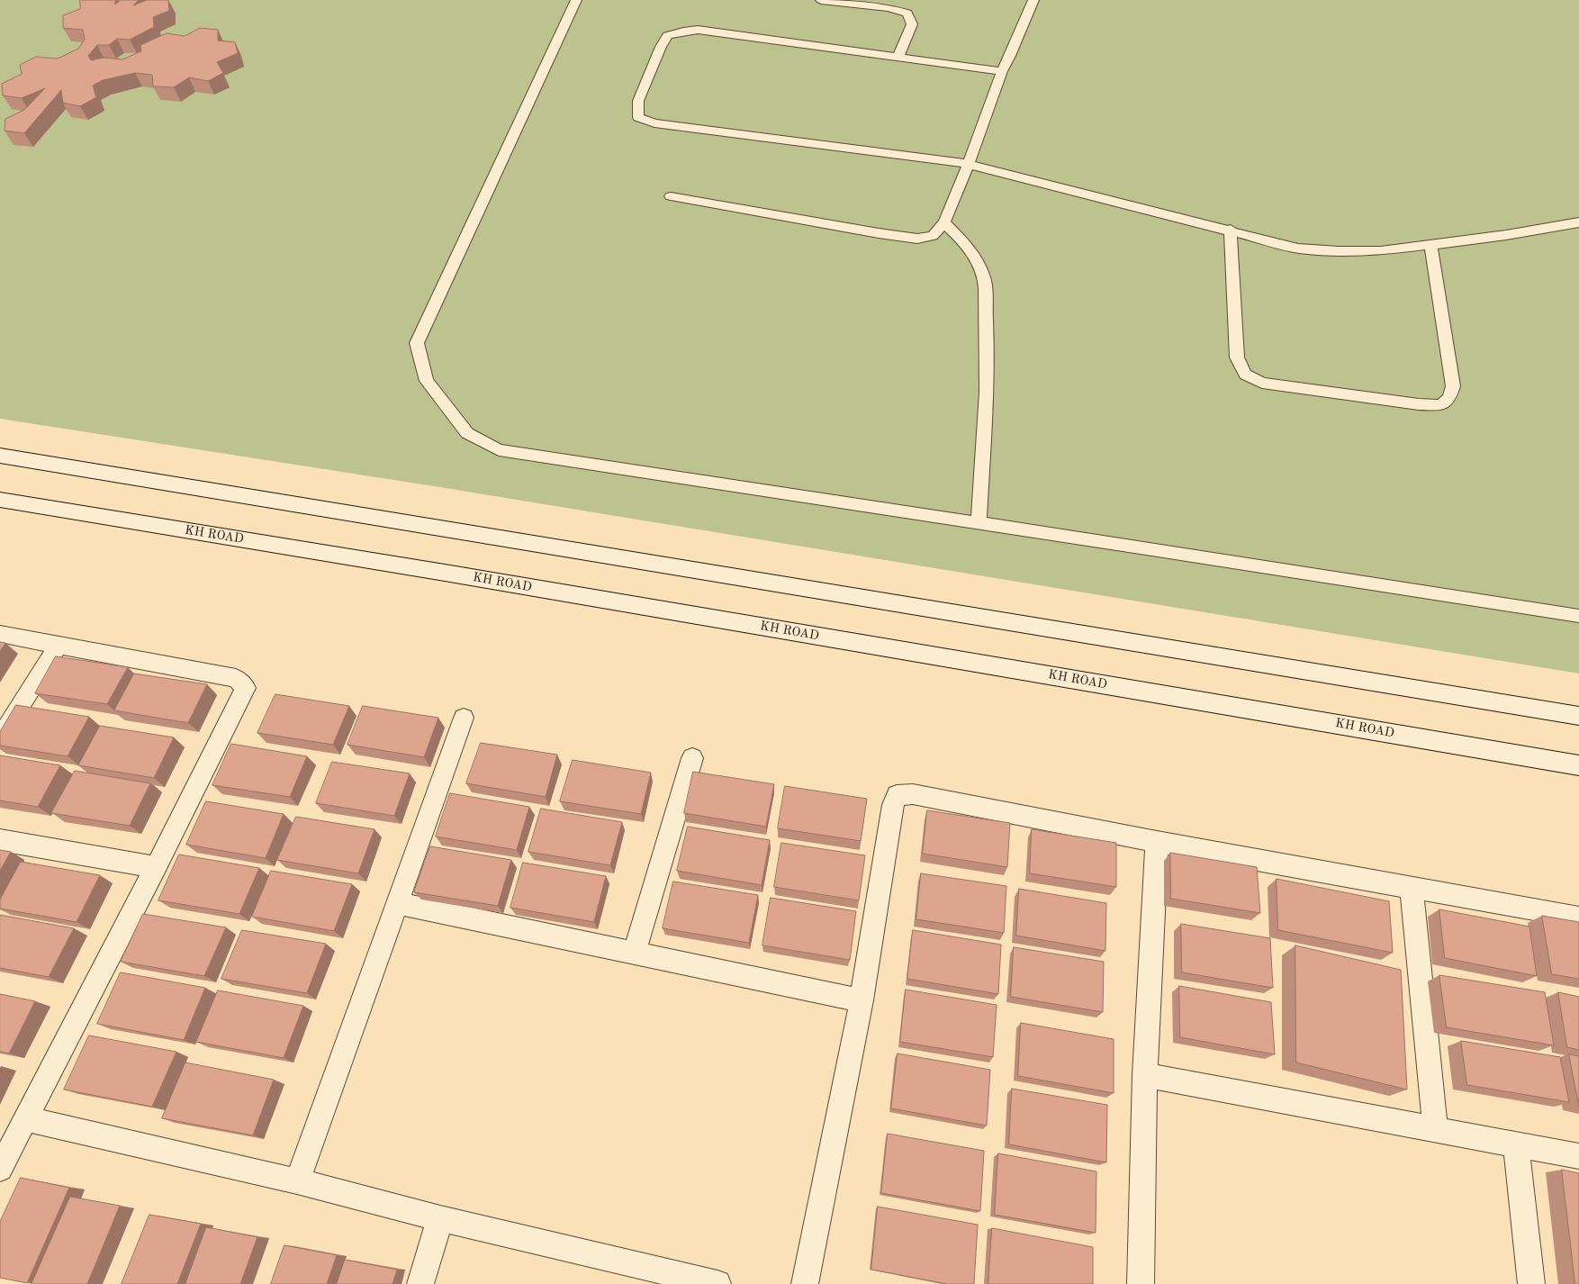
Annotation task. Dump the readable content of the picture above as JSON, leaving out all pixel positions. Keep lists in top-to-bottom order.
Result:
{
  "streets": {
    "street": ["KH ROAD"]
  }
}
